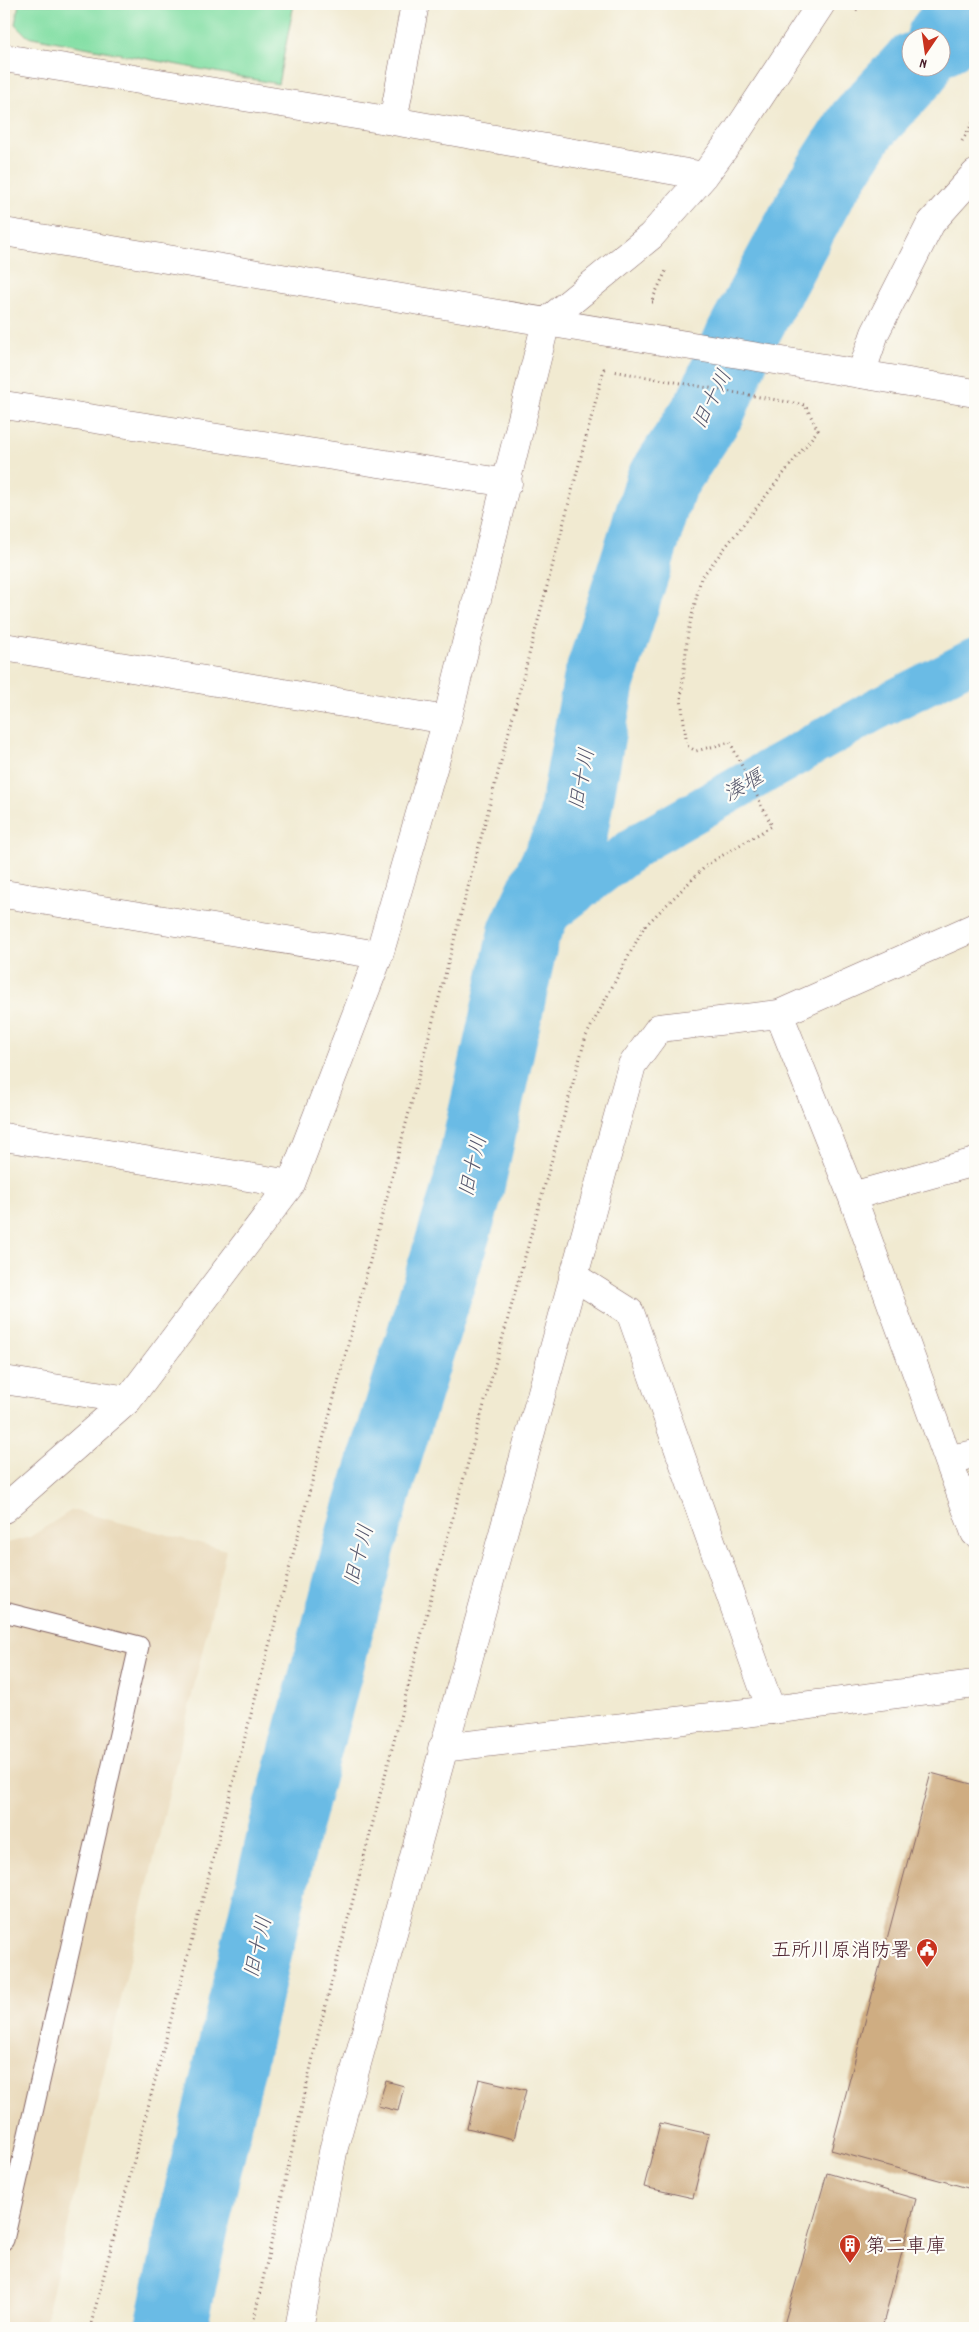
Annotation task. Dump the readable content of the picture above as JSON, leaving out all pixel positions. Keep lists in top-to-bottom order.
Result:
{
  "water": ["旧十川", "湊堰"],
  "places": {
    "public building": ["五所川原消防署"],
    "building": ["第二車庫"]
  },
  "north": "bottom"
}
